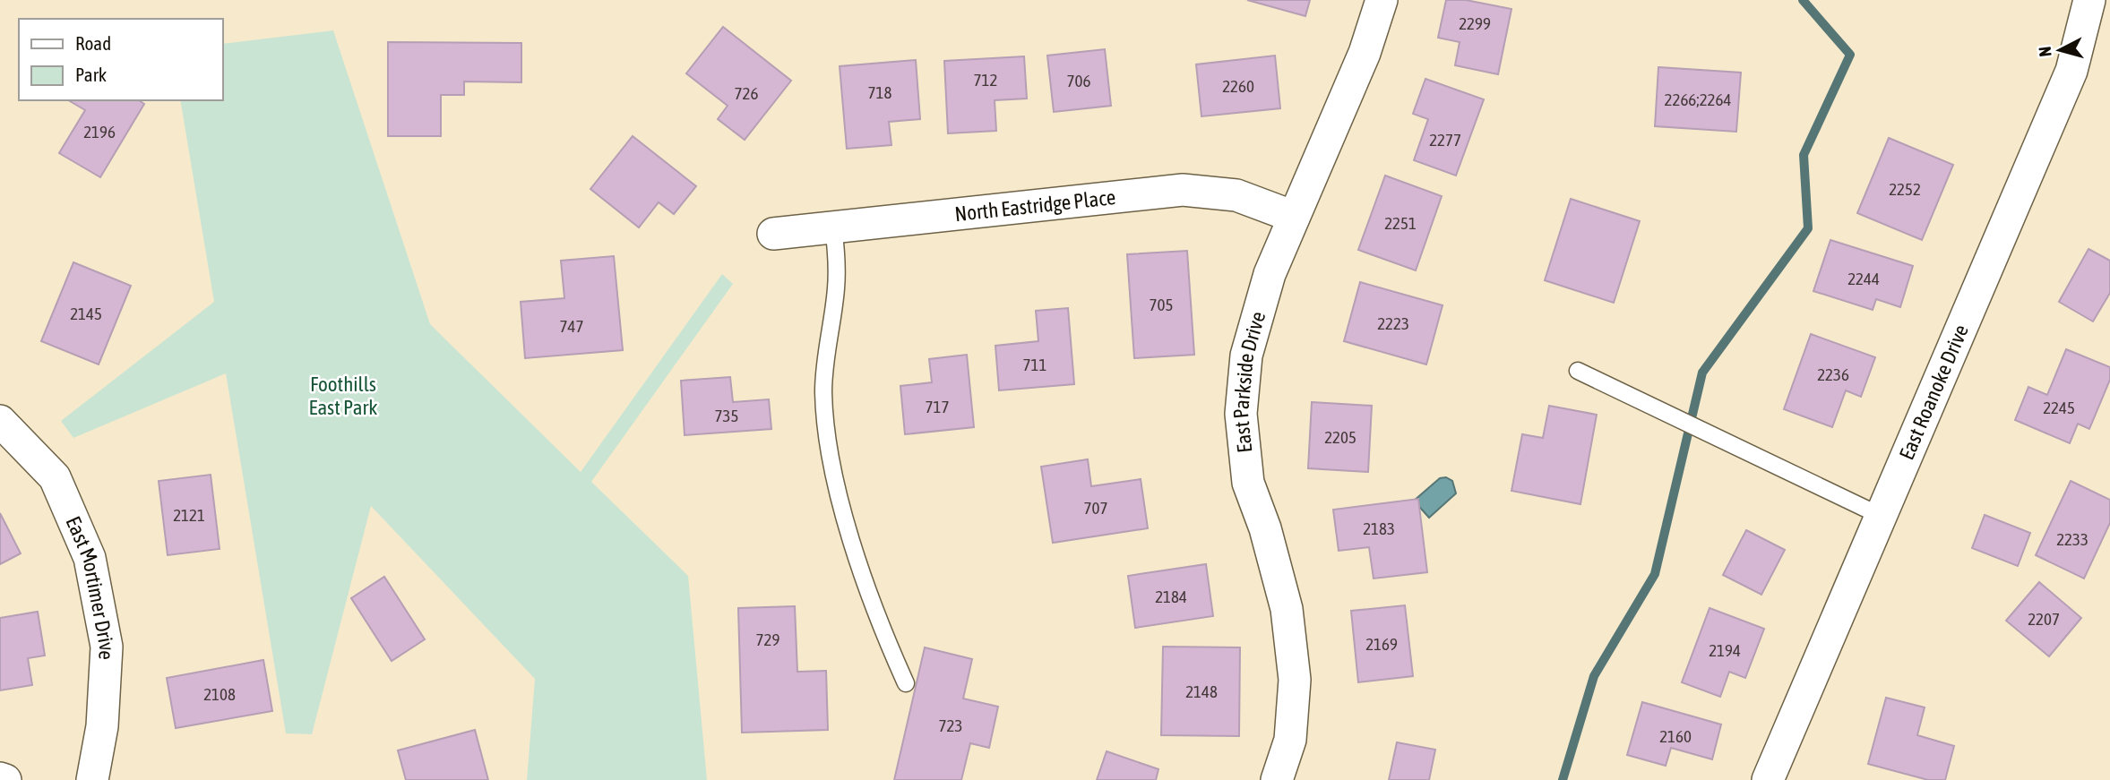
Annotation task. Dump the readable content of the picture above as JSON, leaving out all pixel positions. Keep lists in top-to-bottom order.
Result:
{
  "streets": {
    "street": [
      "North Eastridge Place",
      "East Parkside Drive",
      "East Roanoke Drive",
      "East Mortimer Drive"
    ]
  },
  "crossings": [
    ["North Eastridge Place", "East Parkside Drive"]
  ],
  "parks": ["Foothills East Park"],
  "house_numbers": [
    "2299",
    "712",
    "706",
    "2260",
    "718",
    "726",
    "2266;2264",
    "2196",
    "2277",
    "2252",
    "2251",
    "2244",
    "705",
    "2145",
    "2223",
    "747",
    "711",
    "2236",
    "717",
    "2245",
    "735",
    "2205",
    "707",
    "2121",
    "2183",
    "2233",
    "2184",
    "2207",
    "729",
    "2169",
    "2194",
    "2148",
    "2108",
    "723",
    "2160"
  ],
  "legend": ["Road", "Park"],
  "north": "left"
}
